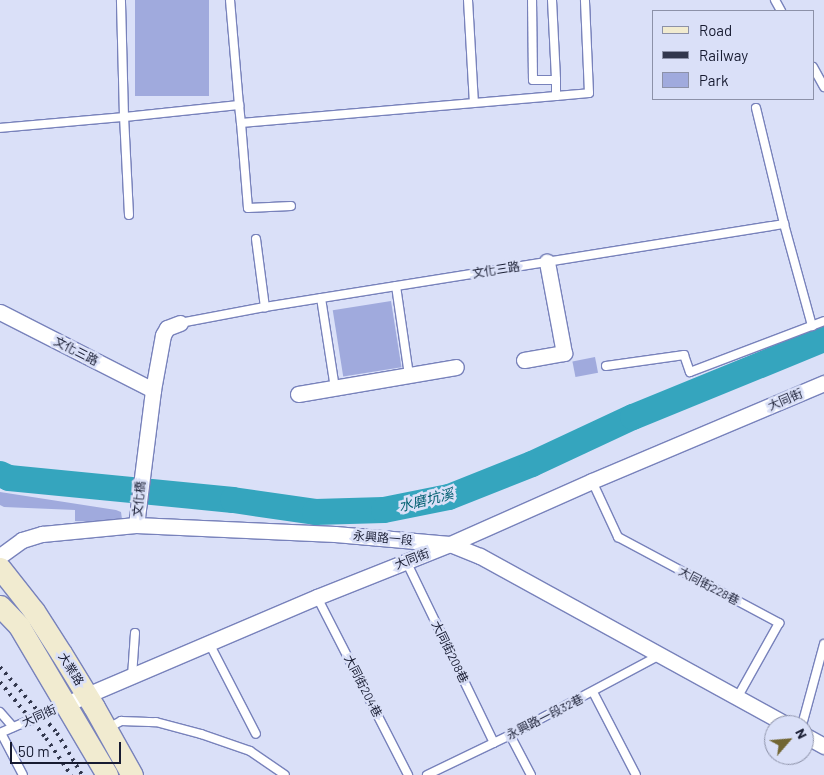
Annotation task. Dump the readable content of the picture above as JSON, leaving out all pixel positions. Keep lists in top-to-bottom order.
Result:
{
  "streets": {
    "main road": ["大業路"],
    "street": [
      "文化三路",
      "大同街",
      "文化橋",
      "永興路一段"
    ],
    "lane": [
      "大同街228巷",
      "大同街208巷",
      "大同街204巷",
      "永興路一段32巷"
    ]
  },
  "crossings": [
    ["文化三路", "文化橋"],
    ["大同街", "永興路一段"],
    ["大同街", "大同街228巷"],
    ["大同街", "大同街208巷"],
    ["大同街", "大業路"],
    ["大同街", "大同街204巷"],
    ["文化橋", "永興路一段"],
    ["永興路一段", "大同街228巷"],
    ["永興路一段", "永興路一段32巷"],
    ["大同街208巷", "永興路一段32巷"]
  ],
  "water": ["水磨坑溪"],
  "legend": ["Road", "Railway", "Park"],
  "scale_bar": "50 m",
  "north": "top right"
}
